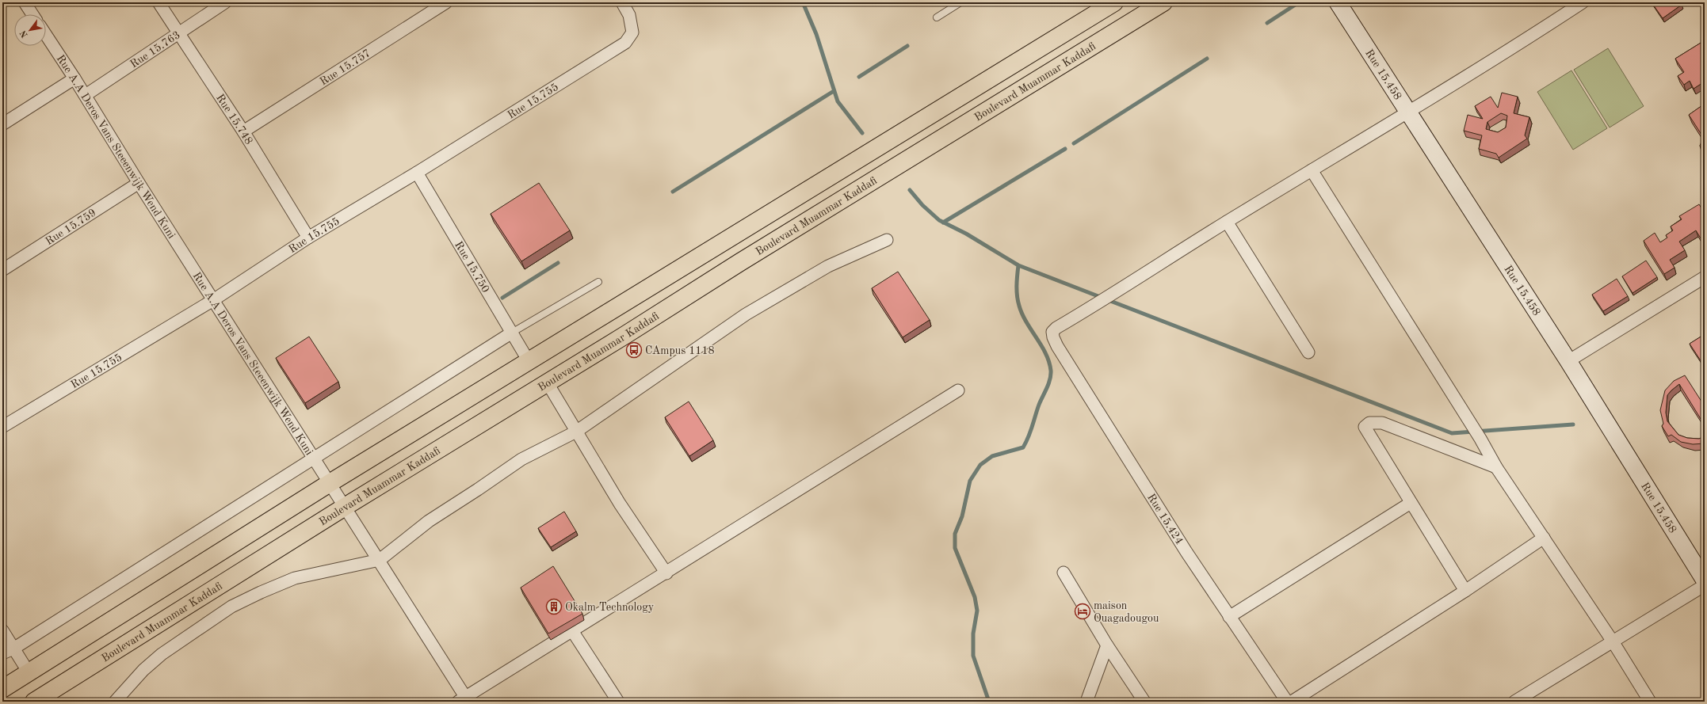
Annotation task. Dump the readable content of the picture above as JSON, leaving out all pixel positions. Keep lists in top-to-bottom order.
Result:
{
  "streets": {
    "main road": ["Rue 15.458", "Boulevard Muammar Kaddafi"],
    "street": [
      "Rue 15.763",
      "Rue 15.757",
      "Rue 15.755",
      "Rue 15.748",
      "Rue A.A Deros Vans Steeenwijk Wend Kuni",
      "Rue 15.759",
      "Rue 15.750",
      "Rue 15.424"
    ]
  },
  "crossings": [
    ["Rue 15.763", "Rue 15.748"],
    ["Rue 15.763", "Rue A.A Deros Vans Steeenwijk Wend Kuni"],
    ["Rue 15.757", "Rue 15.748"],
    ["Boulevard Muammar Kaddafi", "Rue A.A Deros Vans Steeenwijk Wend Kuni"],
    ["Rue 15.755", "Rue 15.748"],
    ["Rue 15.755", "Rue A.A Deros Vans Steeenwijk Wend Kuni"],
    ["Rue 15.755", "Rue 15.750"],
    ["Rue A.A Deros Vans Steeenwijk Wend Kuni", "Rue 15.759"]
  ],
  "places": {
    "bus stop": ["CAmpus 1118"],
    "building": ["Okalm Technology"],
    "hotel": ["maison Ouagadougou"]
  },
  "north": "bottom left"
}
